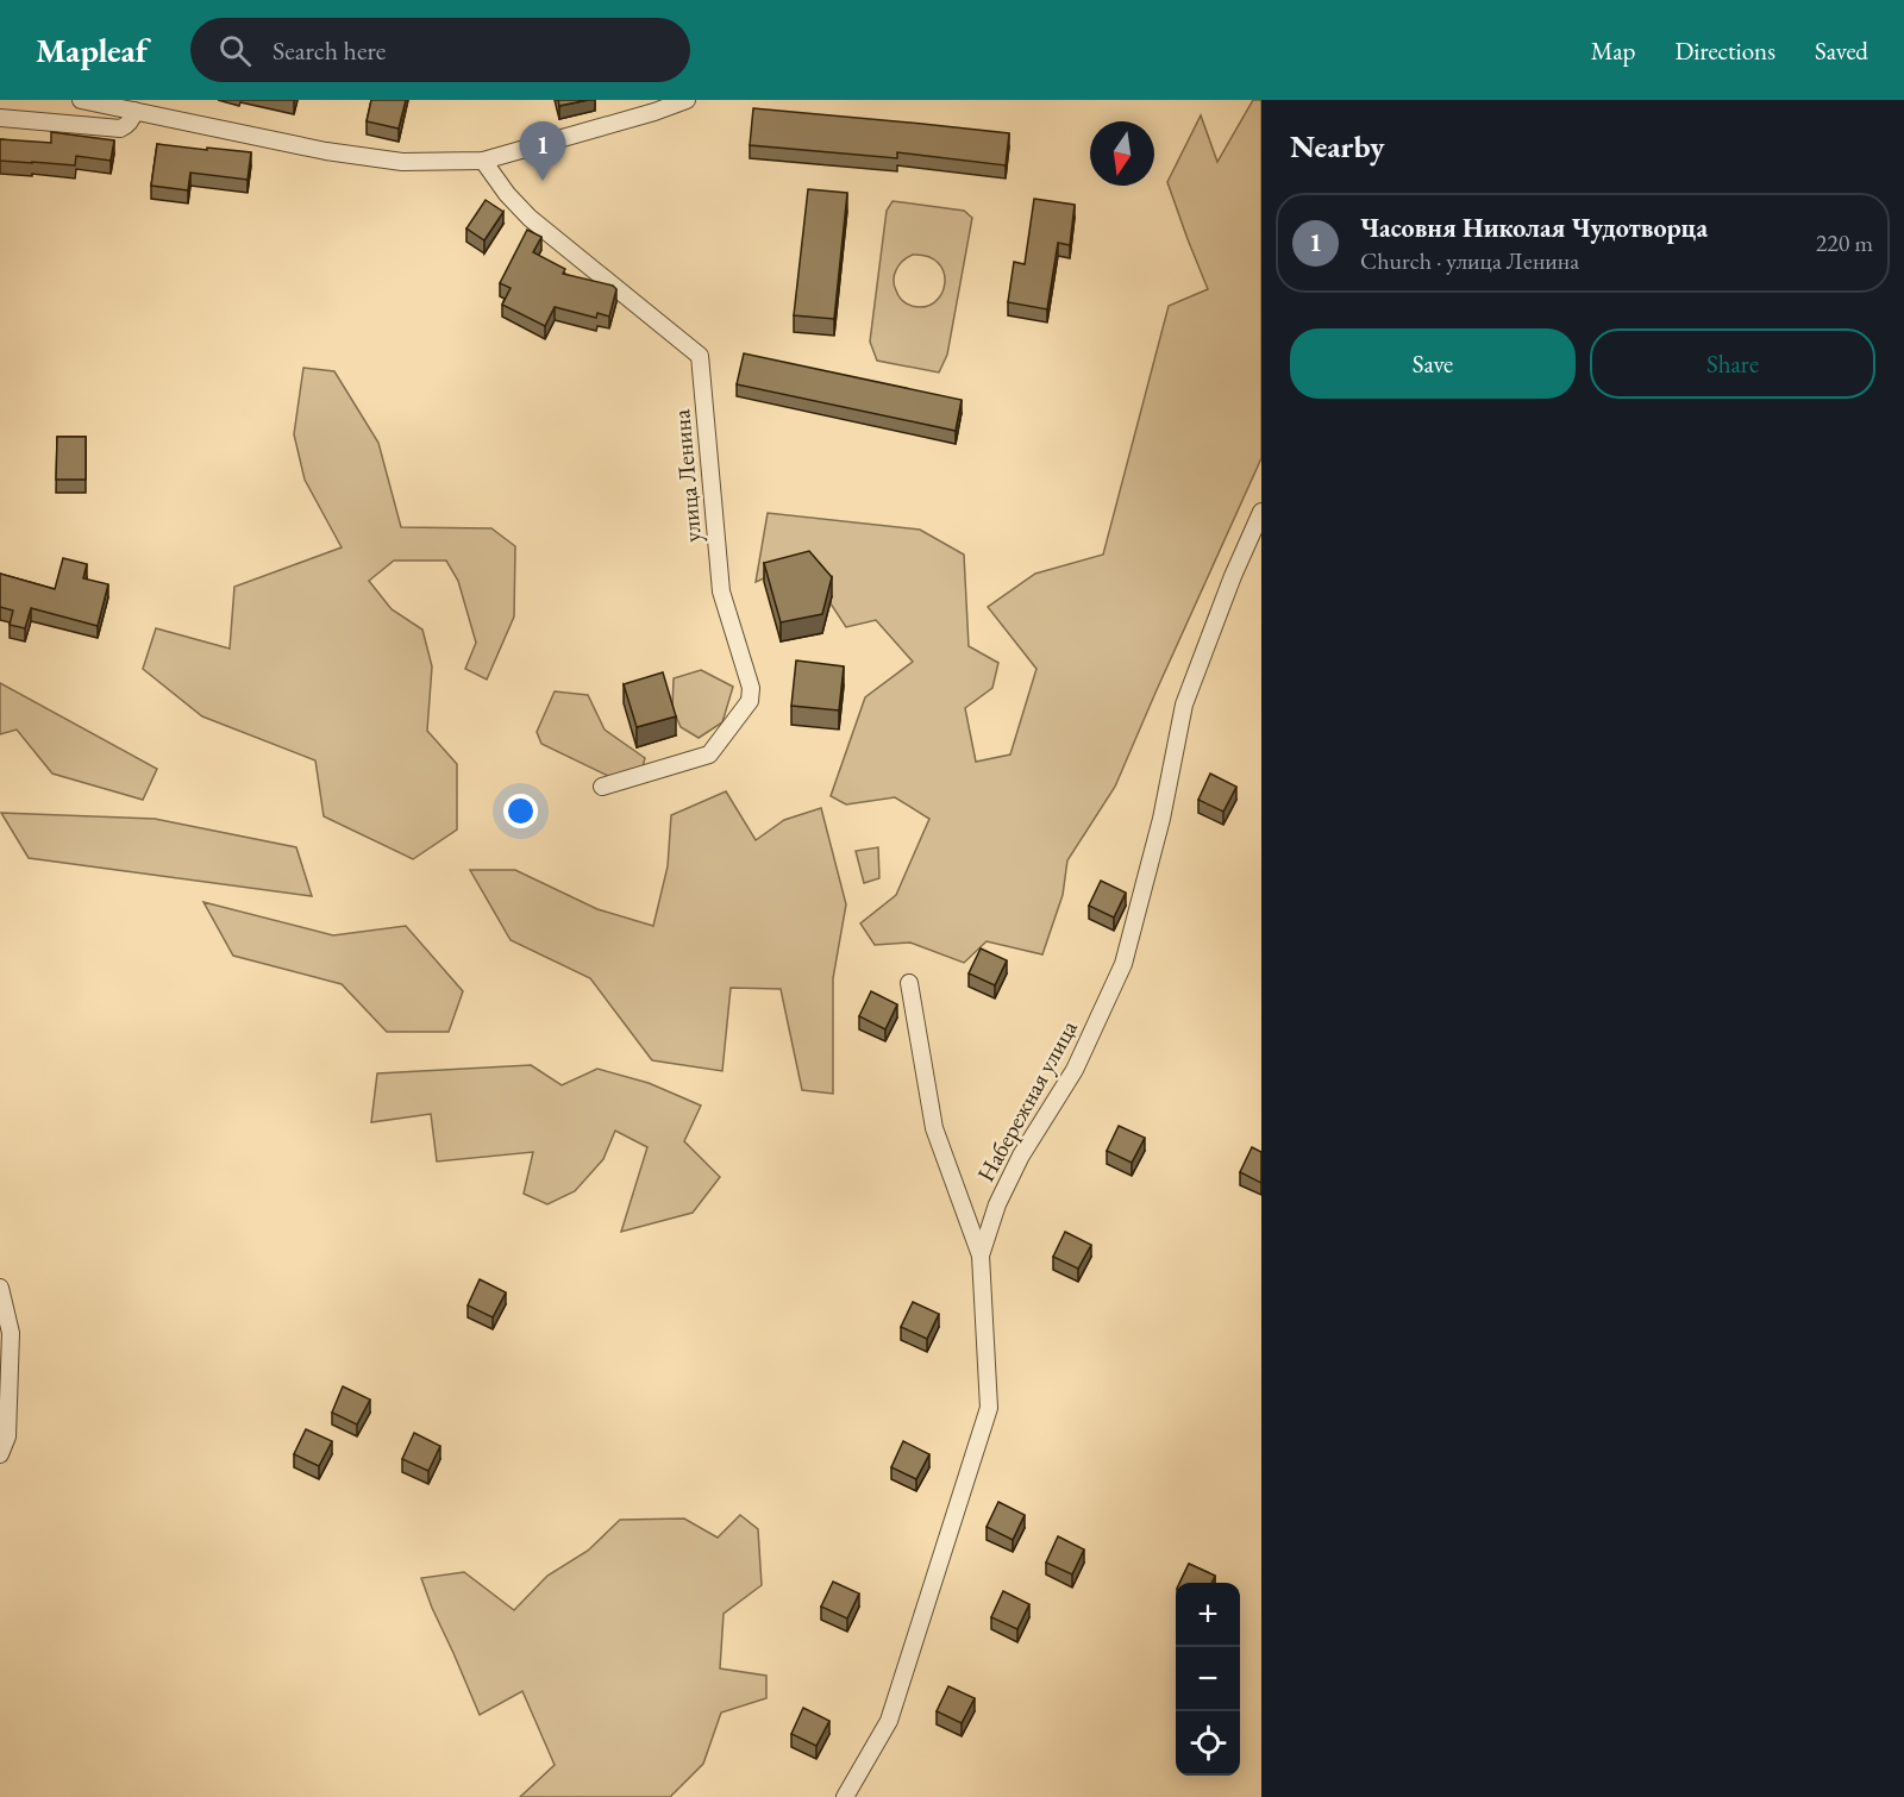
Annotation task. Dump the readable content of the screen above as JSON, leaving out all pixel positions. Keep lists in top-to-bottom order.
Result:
{
  "streets": {
    "street": ["улица Ленина", "Набережная улица"]
  },
  "north": "bottom",
  "page": {
    "header": "Mapleaf",
    "search": "Search here",
    "nav": ["Map", "Directions", "Saved"],
    "heading": "Nearby",
    "pins": "1",
    "list": [
      {
        "mark": "1",
        "name": "Часовня Николая Чудотворца",
        "note": "Church · улица Ленина",
        "value": "220 m"
      }
    ],
    "buttons": ["Save", "Share"],
    "map_buttons": ["+", "−"]
  }
}
